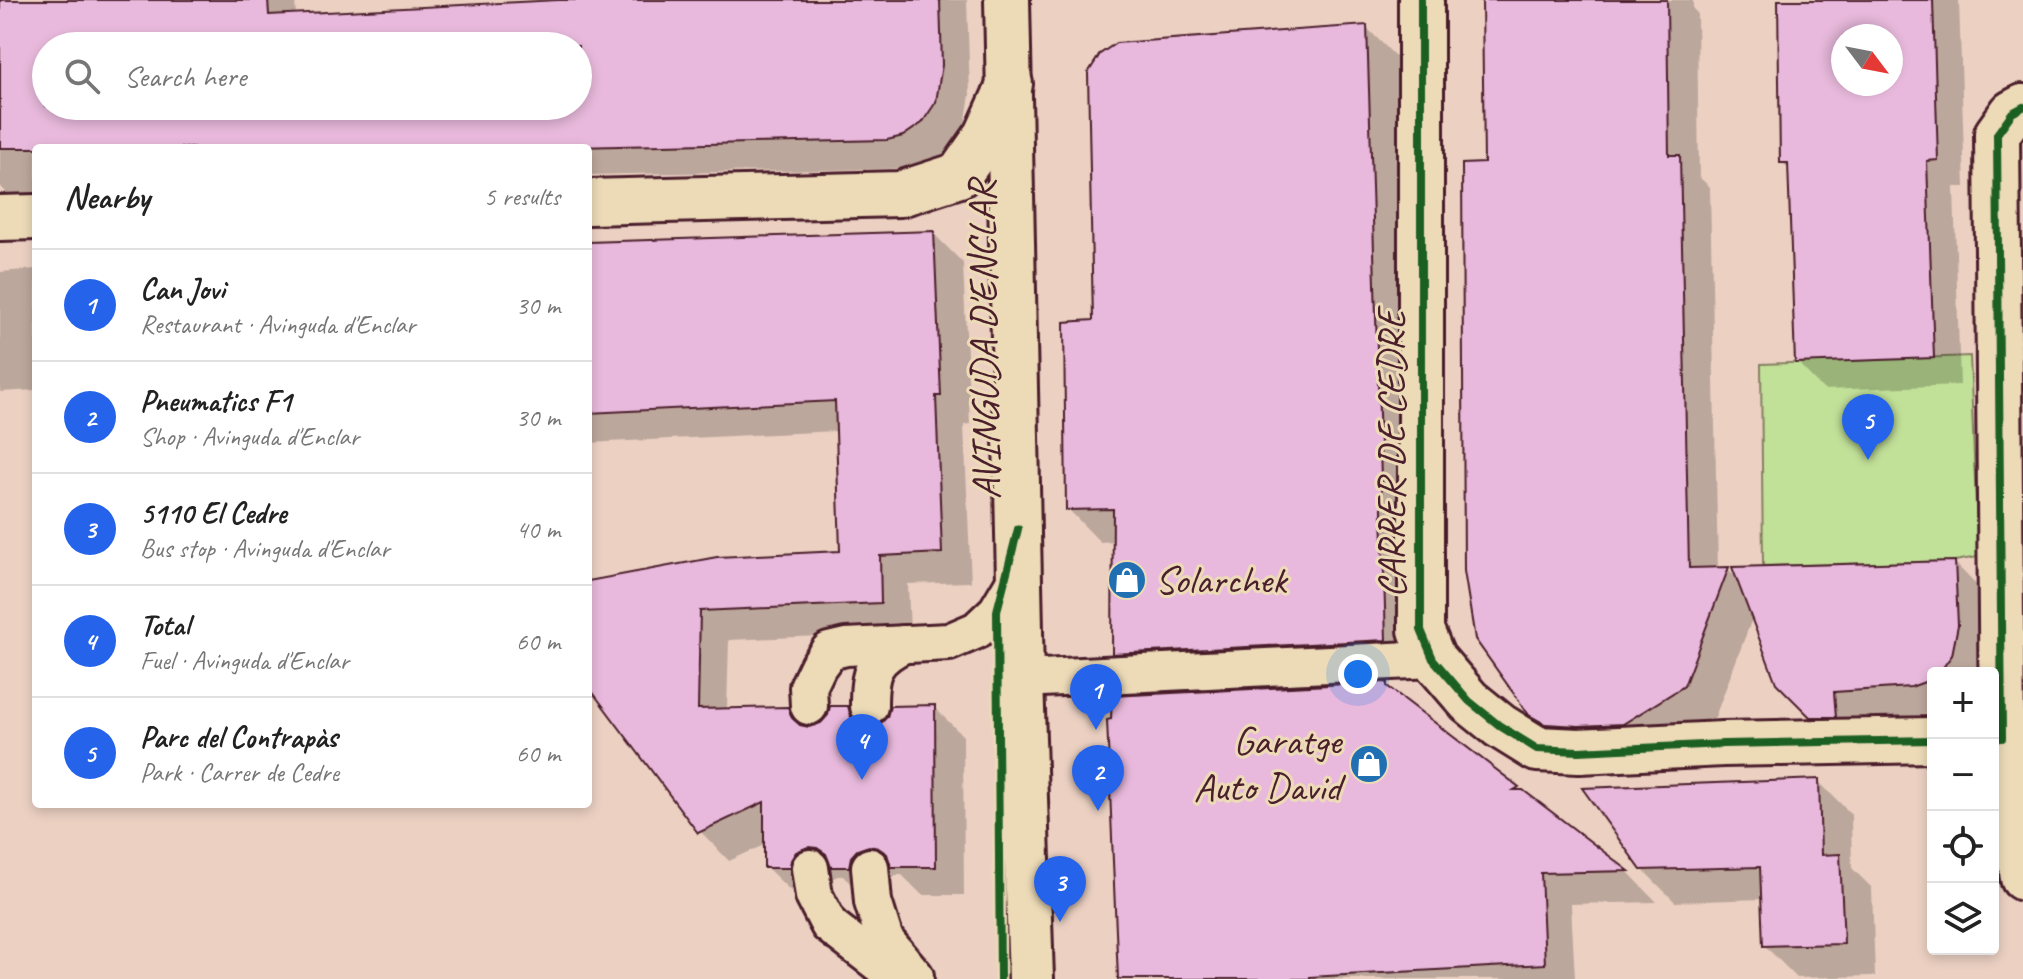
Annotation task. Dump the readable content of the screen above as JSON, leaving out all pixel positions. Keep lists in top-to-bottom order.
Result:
{
  "streets": {
    "street": ["AVINGUDA D'ENCLAR", "CARRER DE CEDRE"]
  },
  "places": {
    "shop": ["Solarchek", "Garatge Auto David"]
  },
  "north": "bottom right",
  "page": {
    "search": "Search here",
    "heading": ["Nearby", "5 results"],
    "list": [
      {
        "mark": "1",
        "name": "Can Jovi",
        "note": "Restaurant · Avinguda d'Enclar",
        "value": "30 m"
      },
      {
        "mark": "2",
        "name": "Pneumatics F1",
        "note": "Shop · Avinguda d'Enclar",
        "value": "30 m"
      },
      {
        "mark": "3",
        "name": "5110 El Cedre",
        "note": "Bus stop · Avinguda d'Enclar",
        "value": "40 m"
      },
      {
        "mark": "4",
        "name": "Total",
        "note": "Fuel · Avinguda d'Enclar",
        "value": "60 m"
      },
      {
        "mark": "5",
        "name": "Parc del Contrapàs",
        "note": "Park · Carrer de Cedre",
        "value": "60 m"
      }
    ],
    "pins": [
      "5",
      "1",
      "4",
      "2",
      "3"
    ],
    "map_buttons": ["+", "−"]
  }
}
